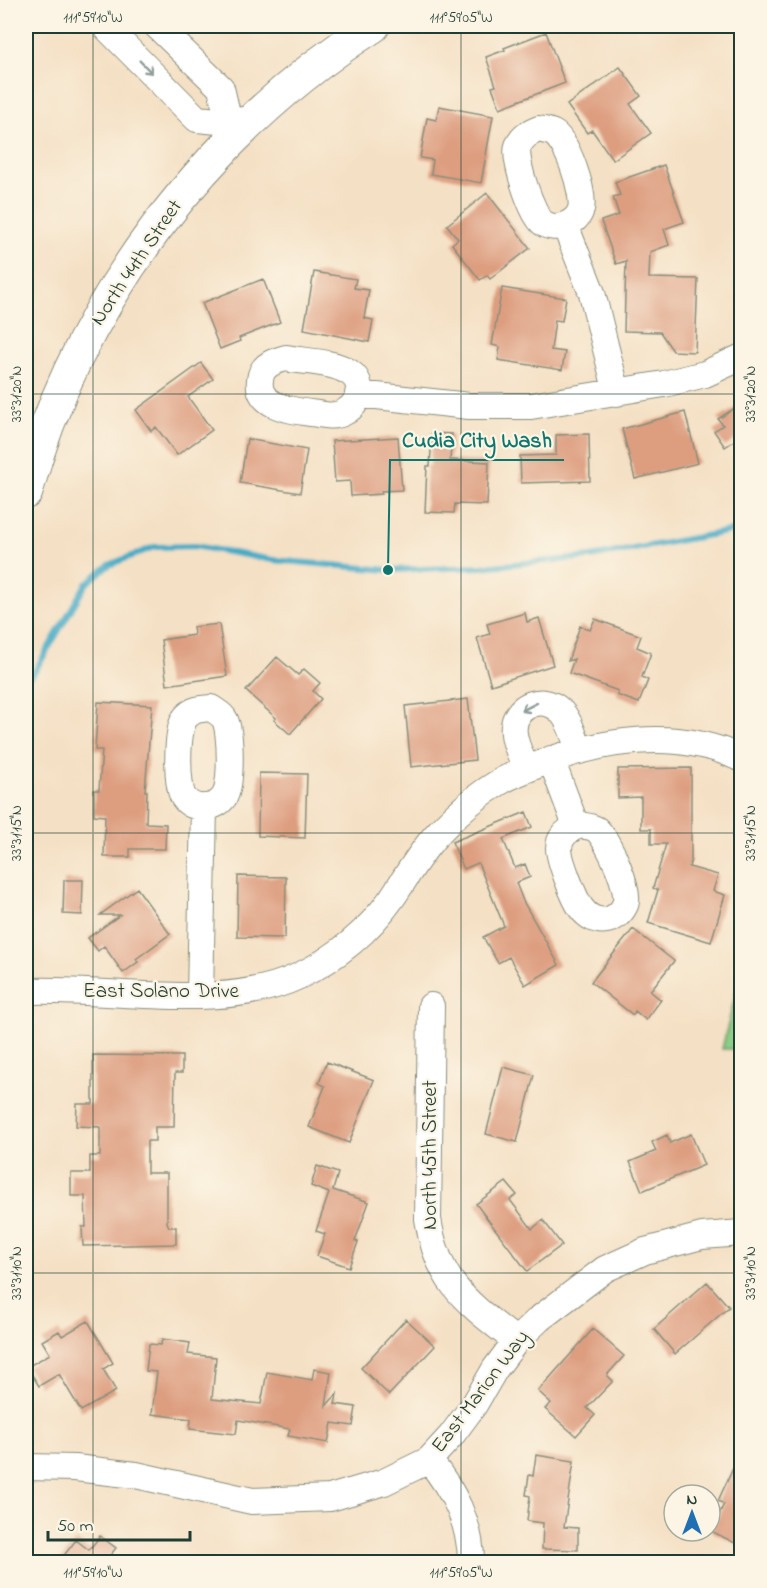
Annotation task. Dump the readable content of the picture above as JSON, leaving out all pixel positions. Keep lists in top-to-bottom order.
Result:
{
  "streets": {
    "main road": ["North 44th Street"],
    "street": ["East Solano Drive", "North 45th Street", "East Marion Way"]
  },
  "crossings": [
    ["North 45th Street", "East Marion Way"]
  ],
  "places": ["Cudia City Wash"],
  "scale_bar": "50 m",
  "north": "top",
  "coordinates": [
    "111°59'10\"W",
    "111°59'05\"W",
    "33°31'20\"N",
    "33°31'15\"N",
    "33°31'10\"N"
  ]
}
